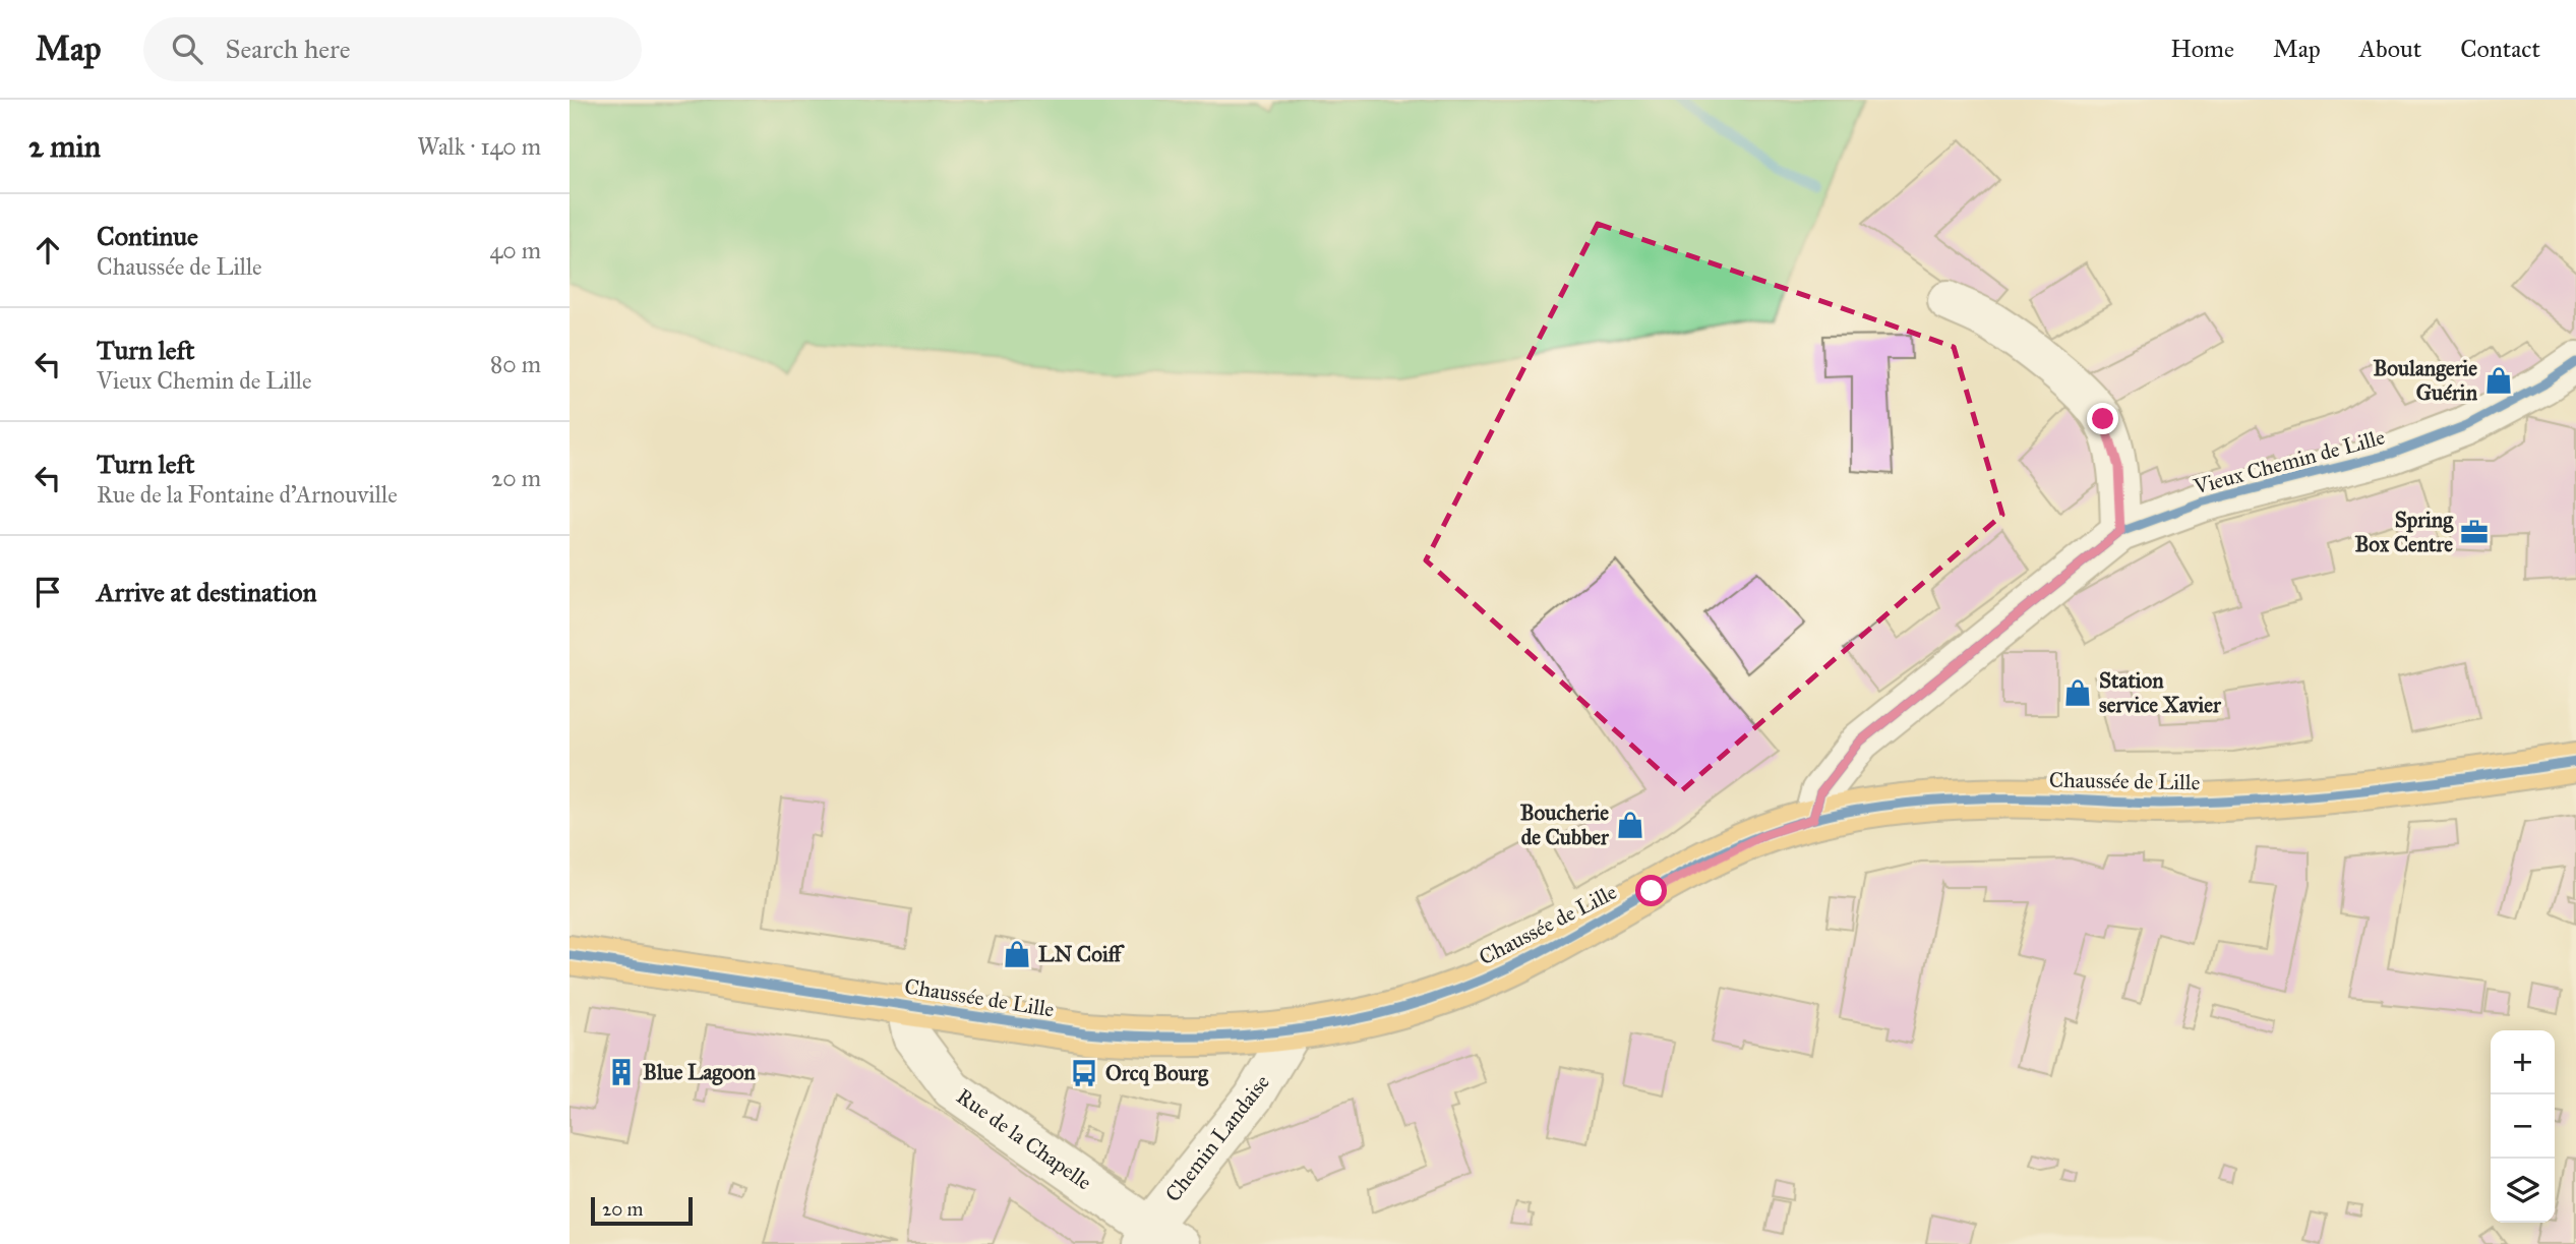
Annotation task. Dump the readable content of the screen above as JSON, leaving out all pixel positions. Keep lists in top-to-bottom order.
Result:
{
  "streets": {
    "main road": ["Chaussée de Lille"],
    "street": ["Vieux Chemin de Lille", "Chemin Landaise", "Rue de la Chapelle"]
  },
  "crossings": [
    ["Vieux Chemin de Lille", "Chaussée de Lille"],
    ["Chaussée de Lille", "Chemin Landaise"],
    ["Chaussée de Lille", "Rue de la Chapelle"],
    ["Chemin Landaise", "Rue de la Chapelle"]
  ],
  "places": {
    "shop": [
      "Boulangerie Guérin",
      "Station service Xavier",
      "Boucherie de Cubber",
      "LN Coiff"
    ],
    "office": ["Spring Box Centre"],
    "building": ["Blue Lagoon"],
    "bus stop": ["Orcq Bourg"]
  },
  "scale_bar": "20 m",
  "page": {
    "header": "Map",
    "search": "Search here",
    "nav": [
      "Home",
      "Map",
      "About",
      "Contact"
    ],
    "heading": ["2 min", "Walk · 140 m"],
    "list": [
      ["Continue", "Chaussée de Lille", "40 m"],
      ["Turn left", "Vieux Chemin de Lille", "80 m"],
      ["Turn left", "Rue de la Fontaine d'Arnouville", "20 m"],
      "Arrive at destination"
    ],
    "map_buttons": ["+", "−"],
    "scale": "20 m"
  }
}
